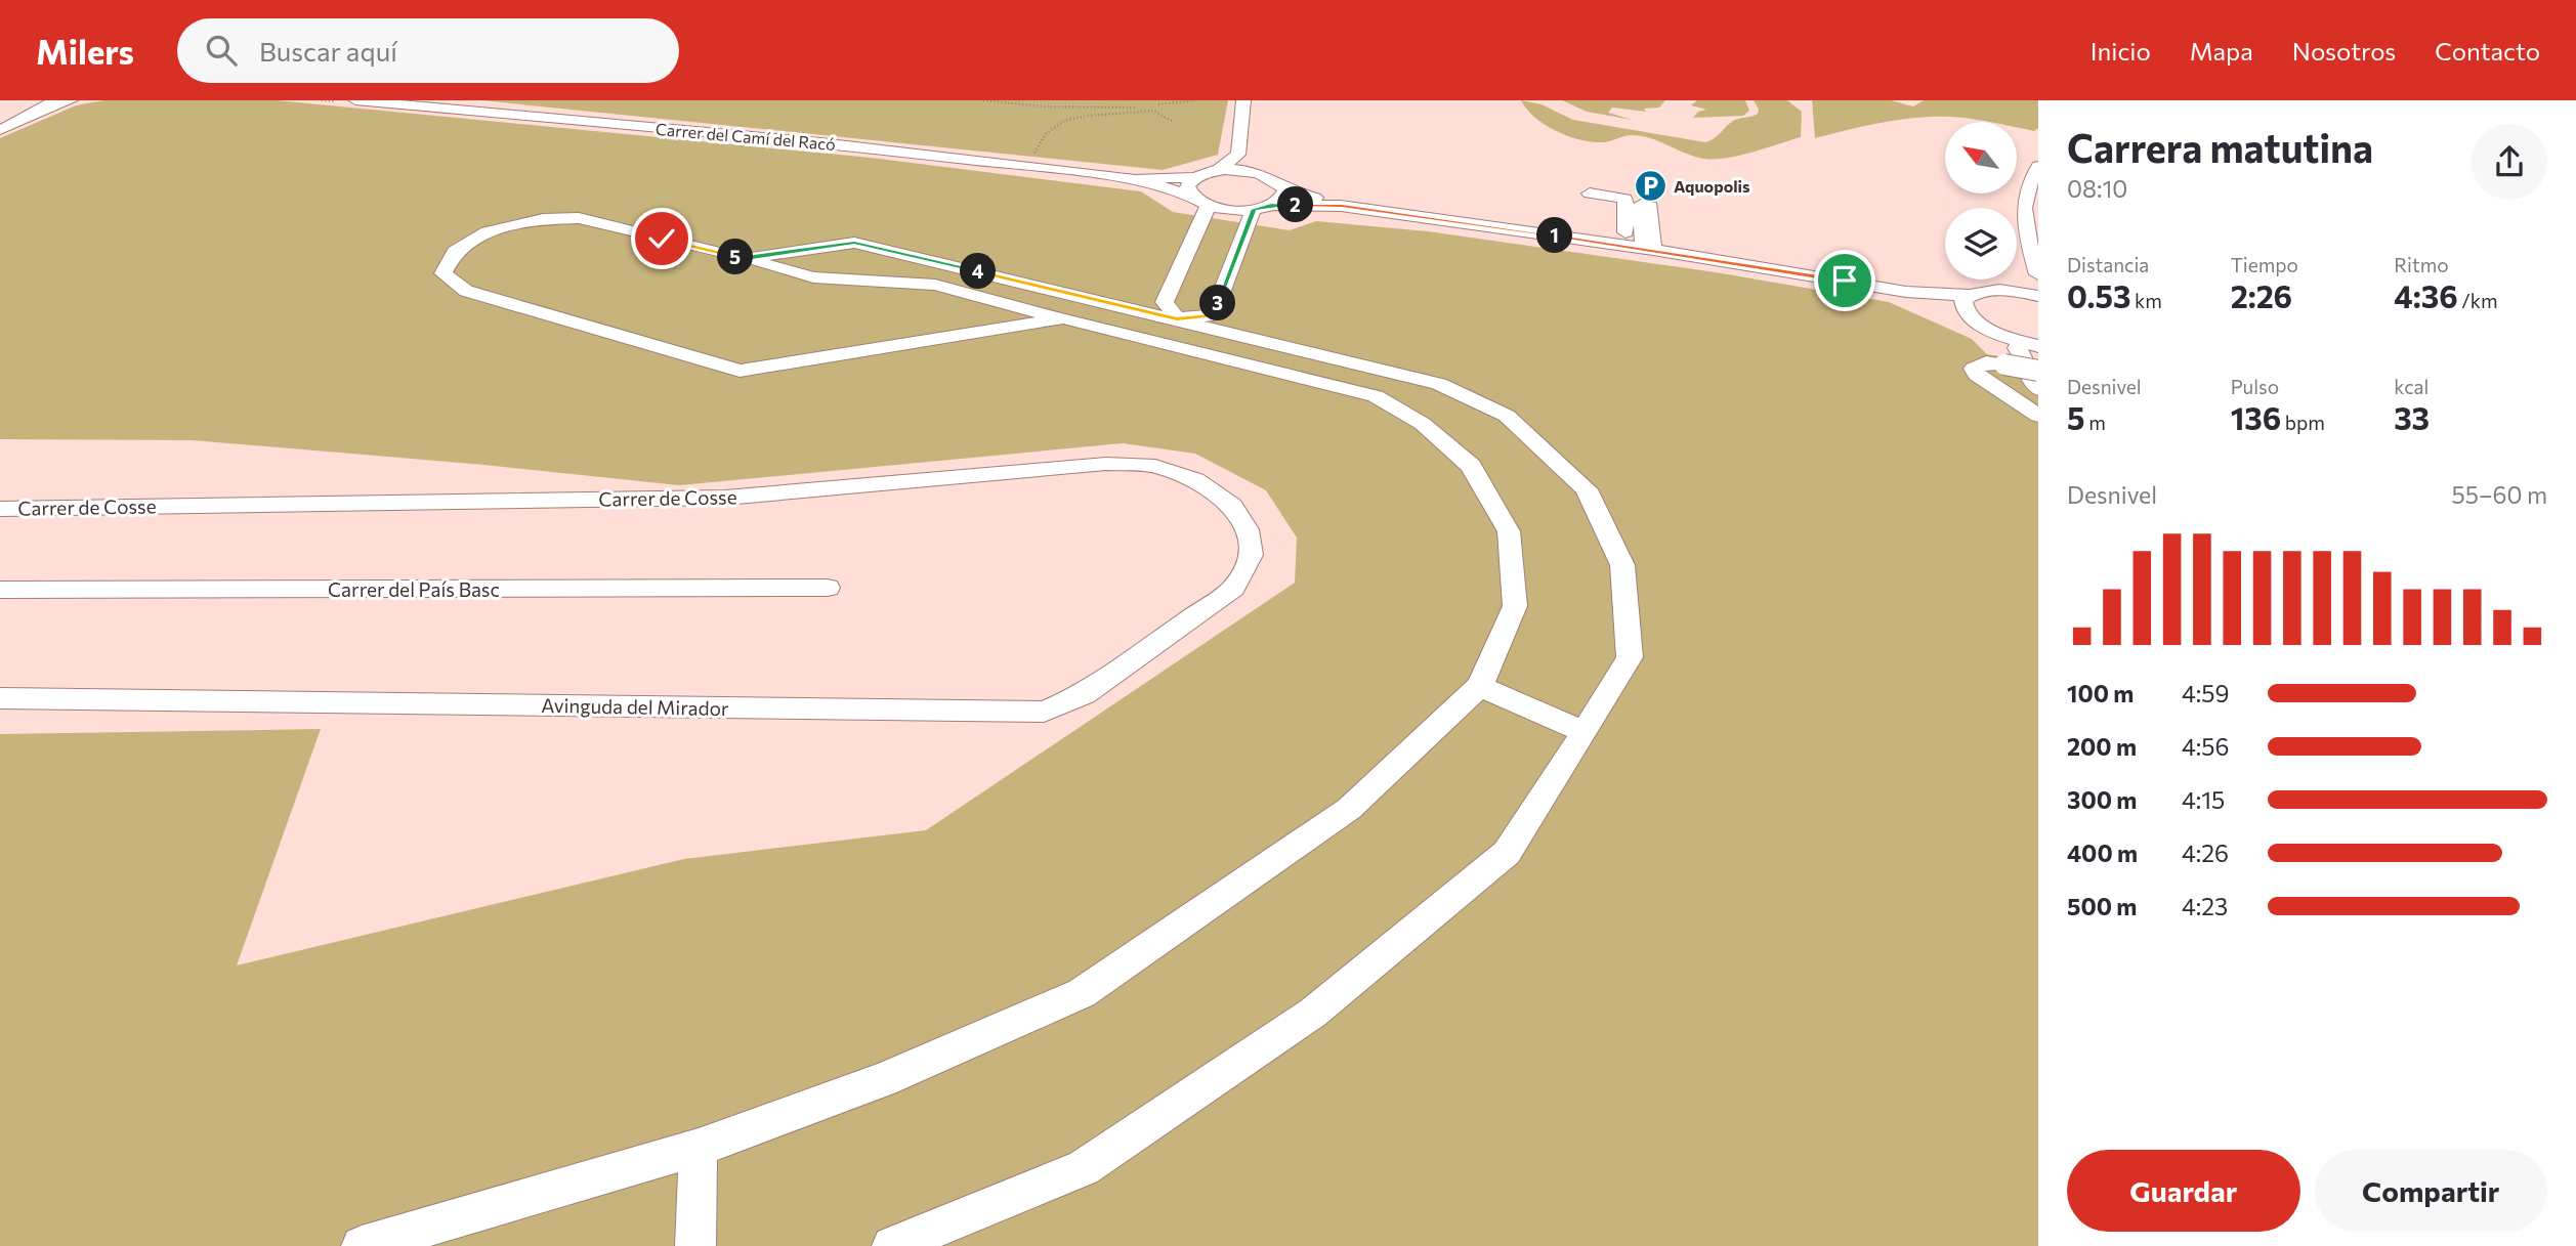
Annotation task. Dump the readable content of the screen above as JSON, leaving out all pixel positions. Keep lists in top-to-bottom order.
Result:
{
  "streets": {
    "street": [
      "Carrer del Camí del Racó",
      "Carrer de Cosse",
      "Carrer del País Basc",
      "Avinguda del Mirador"
    ]
  },
  "crossings": [
    ["Carrer de Cosse", "Avinguda del Mirador"]
  ],
  "places": {
    "parking": ["Aquopolis"]
  },
  "north": "top left",
  "page": {
    "header": "Milers",
    "search": "Buscar aquí",
    "nav": [
      "Inicio",
      "Mapa",
      "Nosotros",
      "Contacto"
    ],
    "heading": ["Carrera matutina", "08:10"],
    "pins": [
      "2",
      "1",
      "5",
      "4",
      "3"
    ],
    "stats": [
      ["Distancia", "0.53 km"],
      ["Tiempo", "2:26"],
      ["Ritmo", "4:36 /km"],
      ["Desnivel", "5 m"],
      ["Pulso", "136 bpm"],
      ["kcal", "33"]
    ],
    "chart": ["Desnivel", "55–60 m"],
    "list": [
      {
        "name": "100 m",
        "note": "4:59"
      },
      {
        "name": "200 m",
        "note": "4:56"
      },
      {
        "name": "300 m",
        "note": "4:15"
      },
      {
        "name": "400 m",
        "note": "4:26"
      },
      {
        "name": "500 m",
        "note": "4:23"
      }
    ],
    "buttons": ["Guardar", "Compartir"]
  }
}
